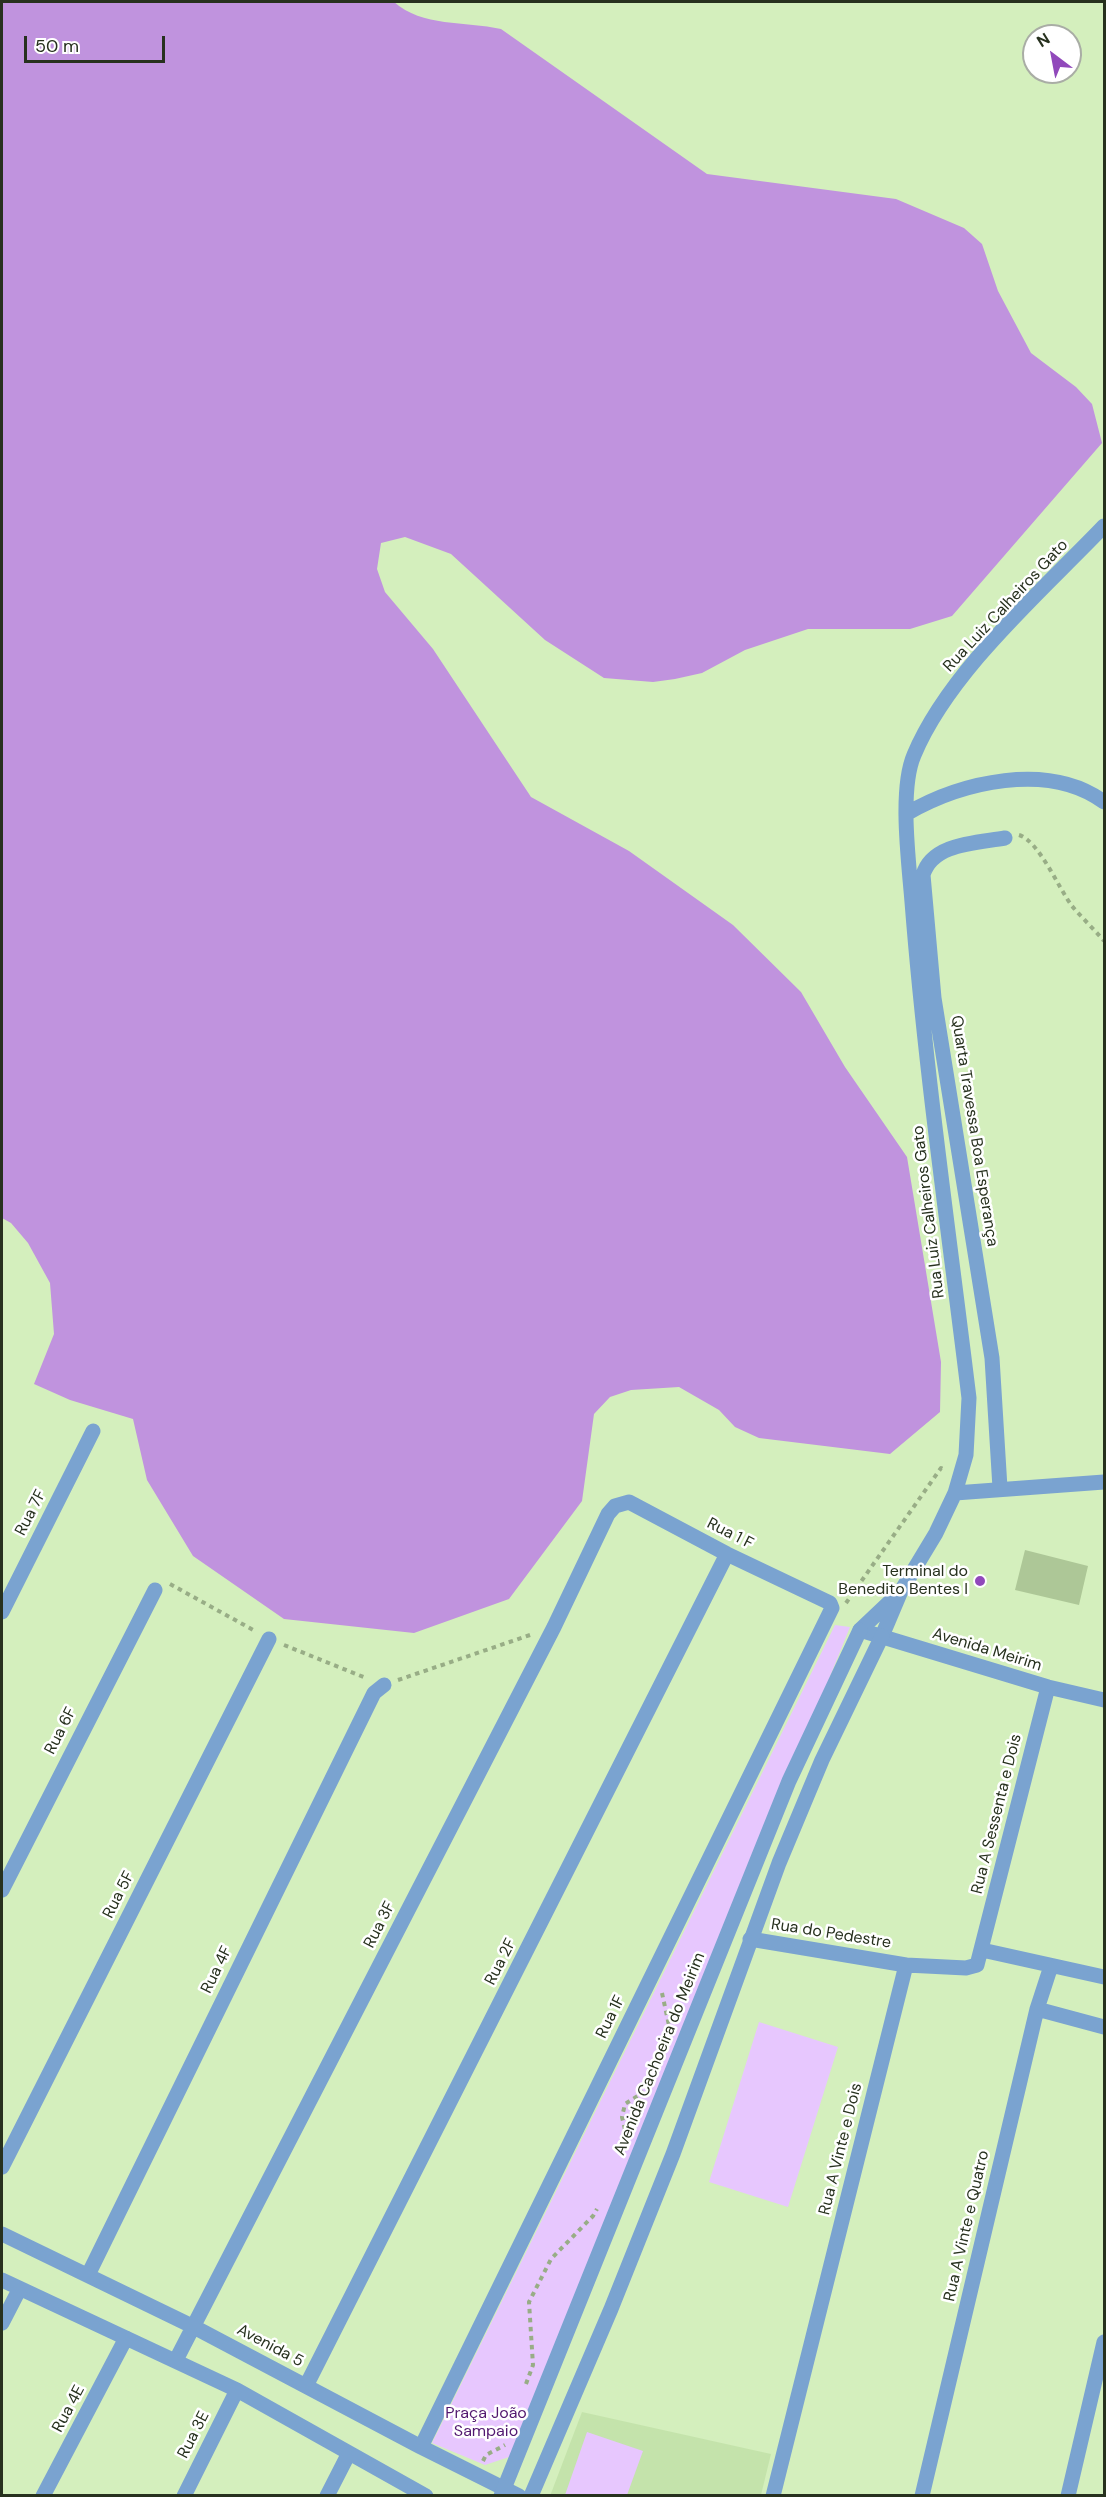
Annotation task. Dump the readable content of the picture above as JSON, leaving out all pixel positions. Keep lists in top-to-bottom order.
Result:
{
  "streets": {
    "street": [
      "Rua Luiz Calheiros Gato",
      "Quarta Travessa Boa Esperança",
      "Rua 7F",
      "Rua 1 F",
      "Avenida Meirim",
      "Rua 6F",
      "Rua A Sessenta e Dois",
      "Rua 5F",
      "Rua 3F",
      "Rua do Pedestre",
      "Rua 2F",
      "Rua 4F",
      "Rua 1F",
      "Avenida Cachoeira do Meirim",
      "Rua A Vinte e Dois",
      "Rua A Vinte e Quatro",
      "Avenida 5",
      "Rua 4E",
      "Rua 3E"
    ]
  },
  "crossings": [
    ["Rua Luiz Calheiros Gato", "Avenida Meirim"],
    ["Rua Luiz Calheiros Gato", "Avenida Cachoeira do Meirim"],
    ["Rua 1 F", "Rua 3F"],
    ["Rua 1 F", "Rua 2F"],
    ["Rua 1 F", "Rua 1F"],
    ["Avenida Meirim", "Rua A Sessenta e Dois"],
    ["Avenida Meirim", "Avenida Cachoeira do Meirim"],
    ["Rua 3F", "Avenida 5"],
    ["Rua do Pedestre", "Rua A Vinte e Dois"],
    ["Rua 2F", "Avenida 5"],
    ["Rua 4F", "Avenida 5"],
    ["Rua 1F", "Avenida 5"],
    ["Avenida Cachoeira do Meirim", "Avenida 5"]
  ],
  "parks": ["Praça João Sampaio"],
  "places": ["Terminal do Benedito Bentes I"],
  "scale_bar": "50 m",
  "north": "top left"
}
